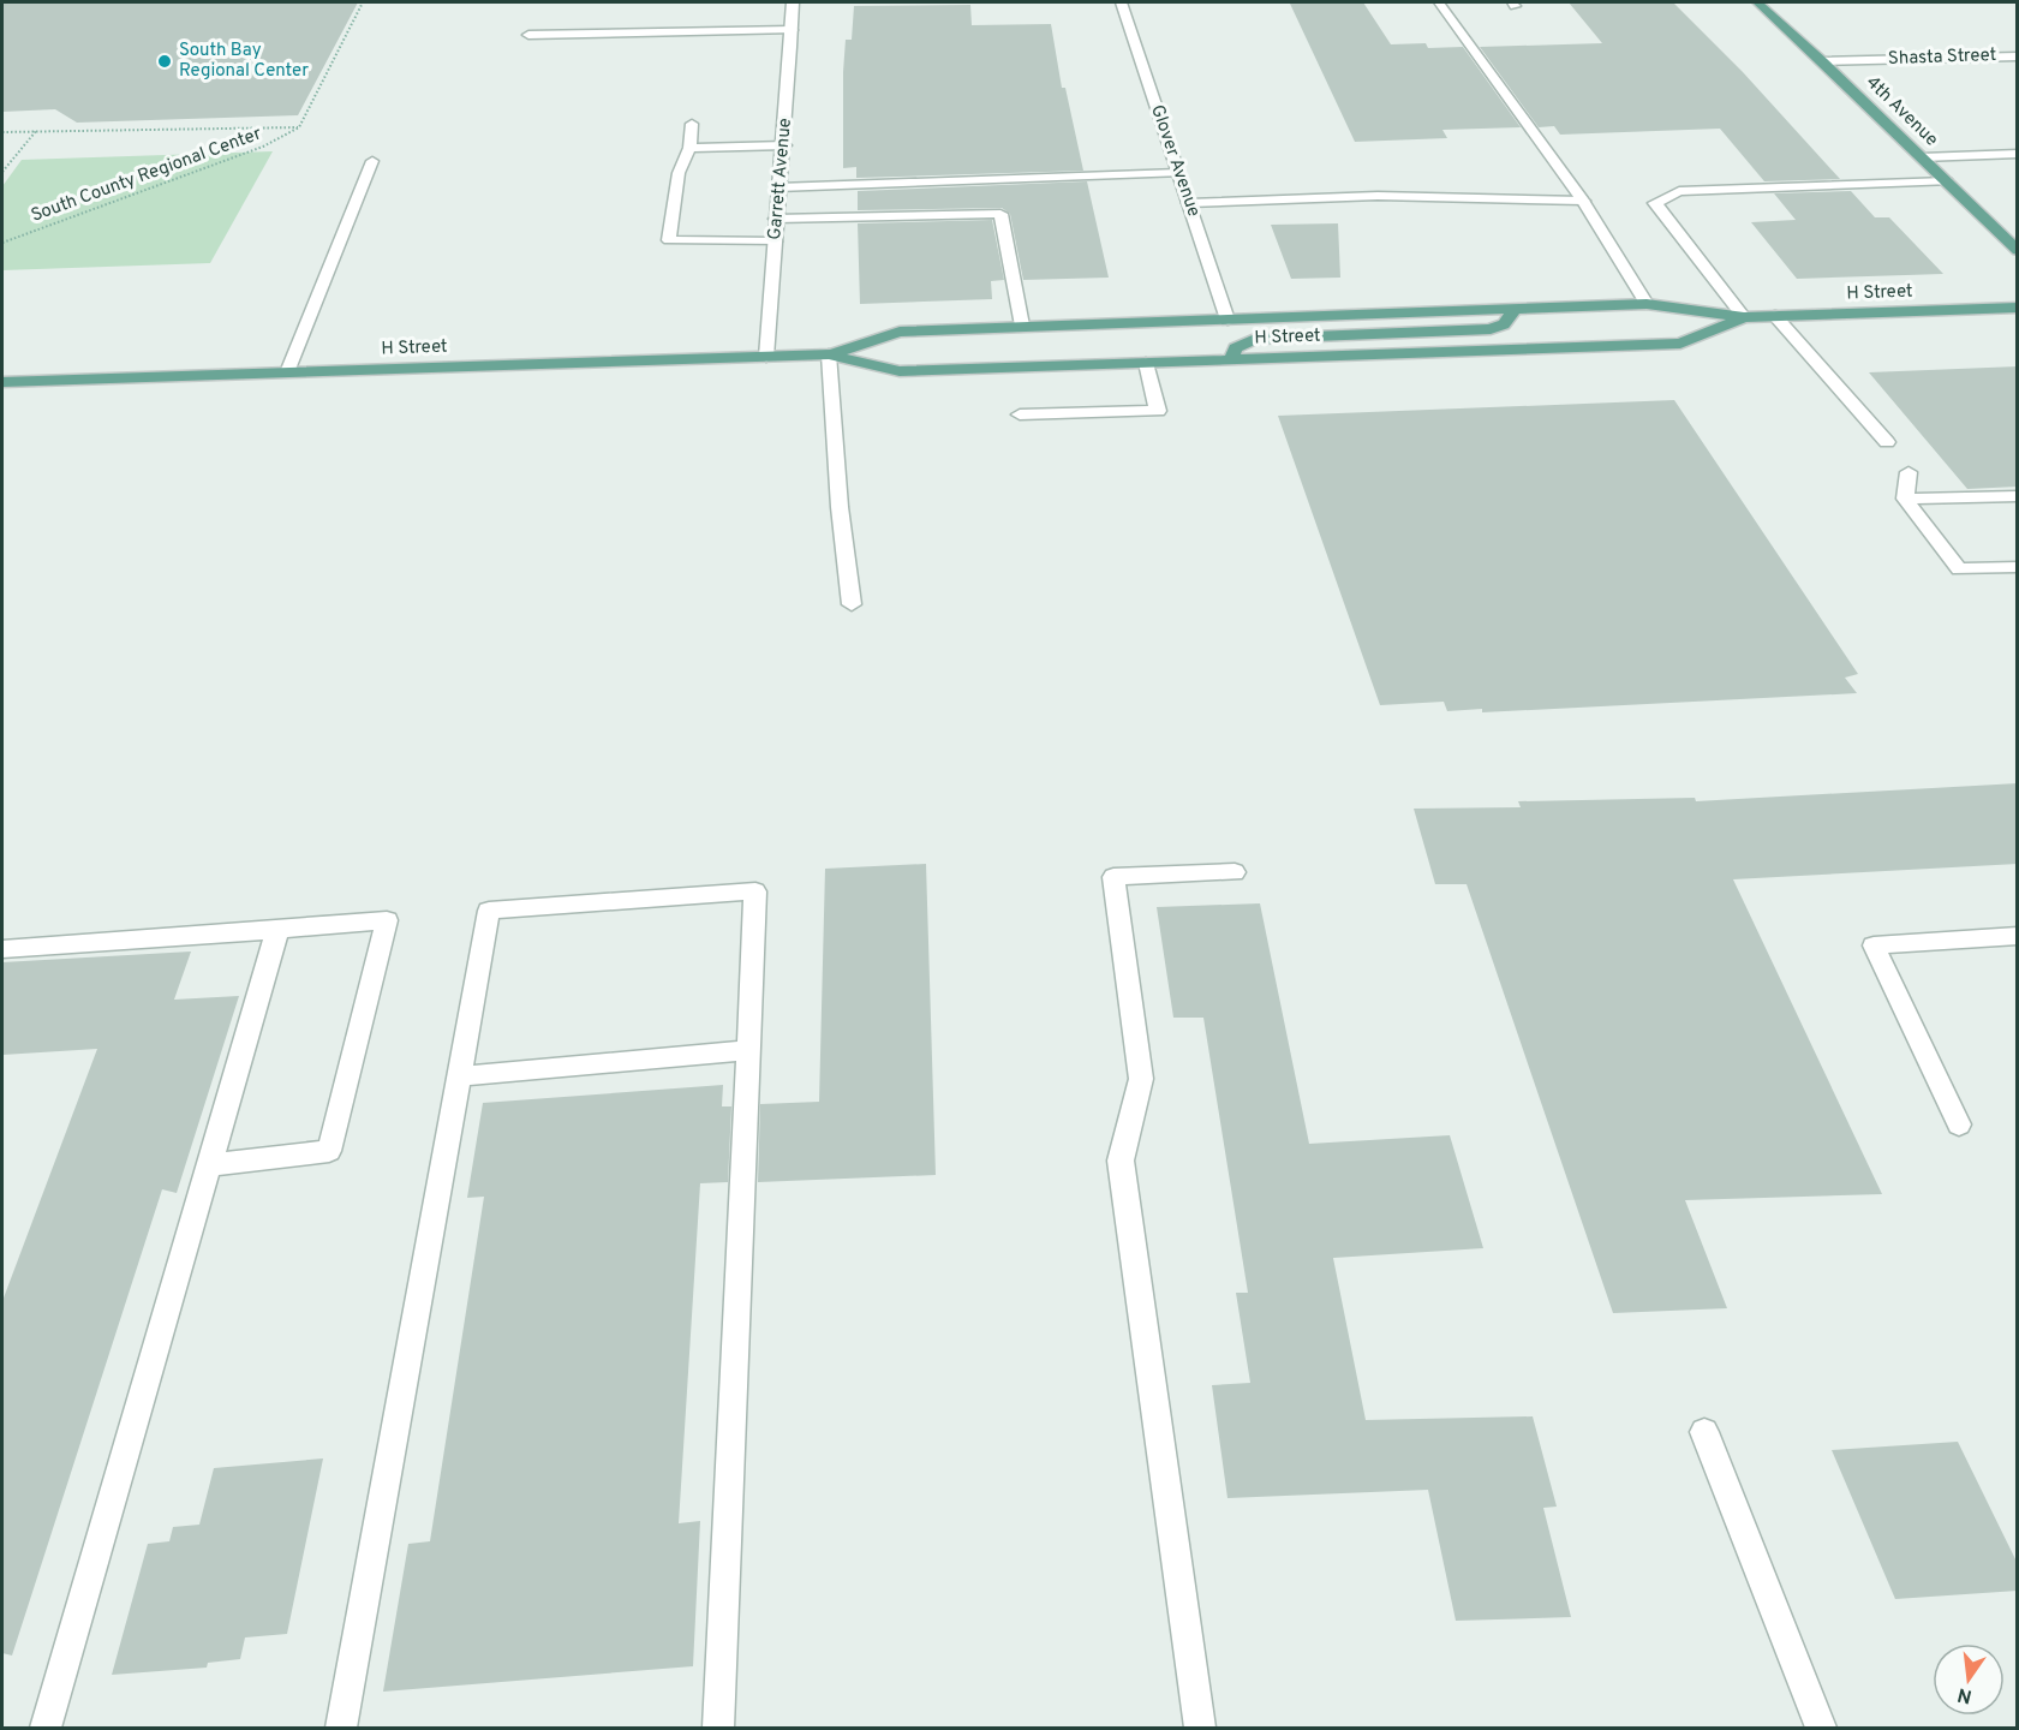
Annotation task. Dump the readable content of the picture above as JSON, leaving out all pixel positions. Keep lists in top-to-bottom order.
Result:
{
  "streets": {
    "main road": ["4th Avenue", "H Street"],
    "street": ["Shasta Street", "Glover Avenue", "Garrett Avenue"],
    "path": ["South County Regional Center"]
  },
  "crossings": [
    ["Shasta Street", "4th Avenue"],
    ["Glover Avenue", "H Street"],
    ["Garrett Avenue", "H Street"]
  ],
  "places": ["South Bay Regional Center"],
  "north": "bottom"
}
